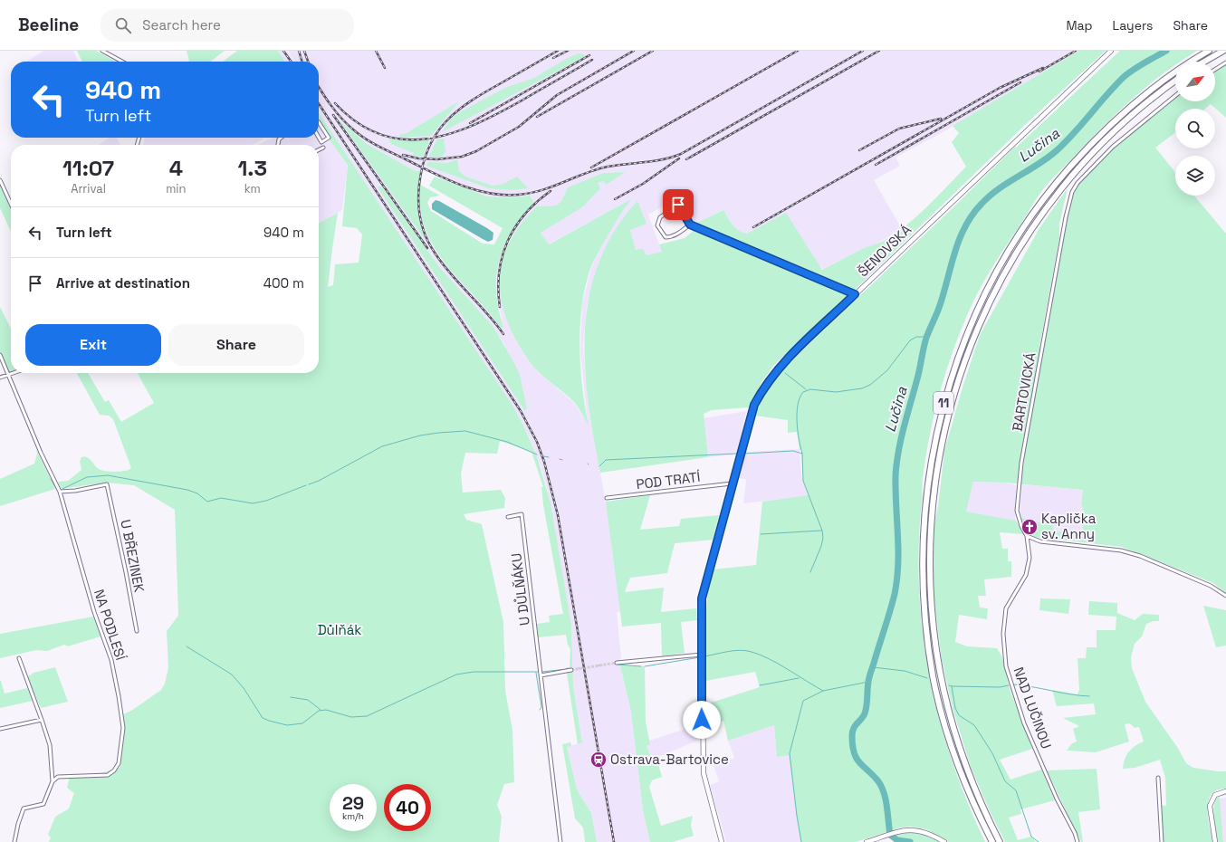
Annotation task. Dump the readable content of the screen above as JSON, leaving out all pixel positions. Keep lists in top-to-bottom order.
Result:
{
  "streets": {
    "highway": ["11"],
    "street": [
      "ŠENOVSKÁ",
      "BARTOVICKÁ",
      "POD TRATÍ",
      "U BŘEZINEK",
      "U DŮLŇÁKU",
      "NA PODLESÍ",
      "NAD LUČINOU"
    ]
  },
  "crossings": [
    ["ŠENOVSKÁ", "POD TRATÍ"],
    ["BARTOVICKÁ", "NAD LUČINOU"],
    ["U BŘEZINEK", "NA PODLESÍ"]
  ],
  "water": ["Lučina"],
  "parks": ["Důlňák"],
  "places": {
    "church": ["Kaplička sv. Anny"],
    "station": ["Ostrava-Bartovice"]
  },
  "north": "top right",
  "page": {
    "header": "Beeline",
    "search": "Search here",
    "nav": ["Map", "Layers", "Share"],
    "turn": ["940 m", "Turn left"],
    "eta": [
      "11:07",
      "Arrival",
      "4",
      "min",
      "1.3",
      "km"
    ],
    "list": [
      {
        "name": "Turn left",
        "value": "940 m"
      },
      {
        "name": "Arrive at destination",
        "value": "400 m"
      }
    ],
    "buttons": ["Exit", "Share"],
    "speed": "29 km/h",
    "limit": "40"
  }
}
